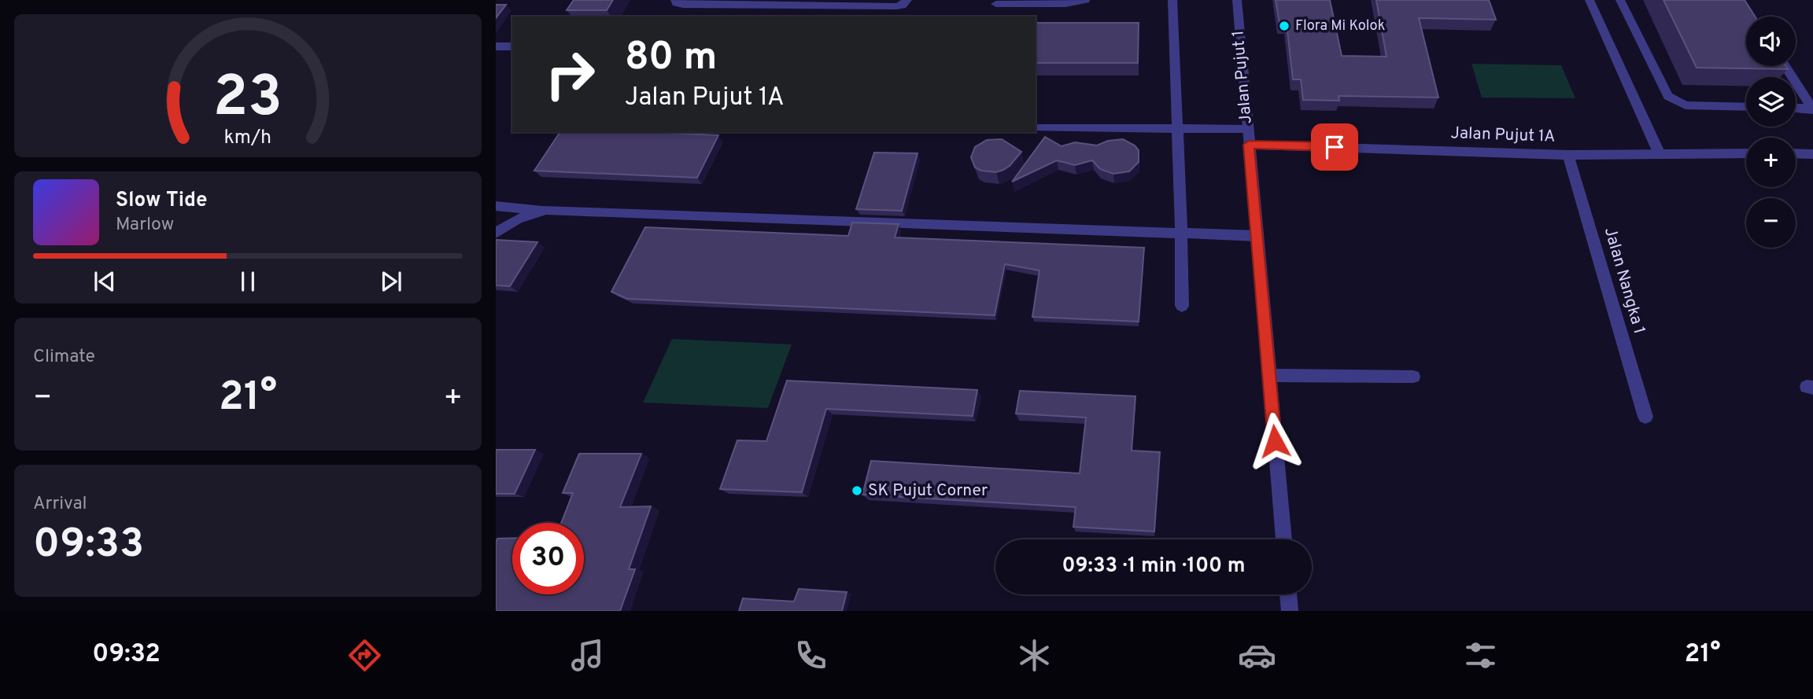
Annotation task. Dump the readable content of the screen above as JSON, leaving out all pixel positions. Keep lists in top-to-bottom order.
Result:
{
  "streets": {
    "street": ["Jalan Pujut 1", "Jalan Pujut 1A", "Jalan Nangka 1"]
  },
  "crossings": [
    ["Jalan Pujut 1", "Jalan Pujut 1A"],
    ["Jalan Pujut 1A", "Jalan Nangka 1"]
  ],
  "places": ["Flora Mi Kolok", "SK Pujut Corner"],
  "page": {
    "map_buttons": ["+", "−"],
    "turn": ["80 m", "Jalan Pujut 1A"],
    "song": ["Slow Tide", "Marlow"],
    "tile": [
      "Climate",
      ["Arrival", "09:33"]
    ],
    "heat": ["−", "21°", "+"],
    "limit": "30",
    "trip": "09:33 · 1 min · 100 m",
    "tabs": ["09:32", "21°"],
    "gauge": ["23", "km/h"]
  }
}
